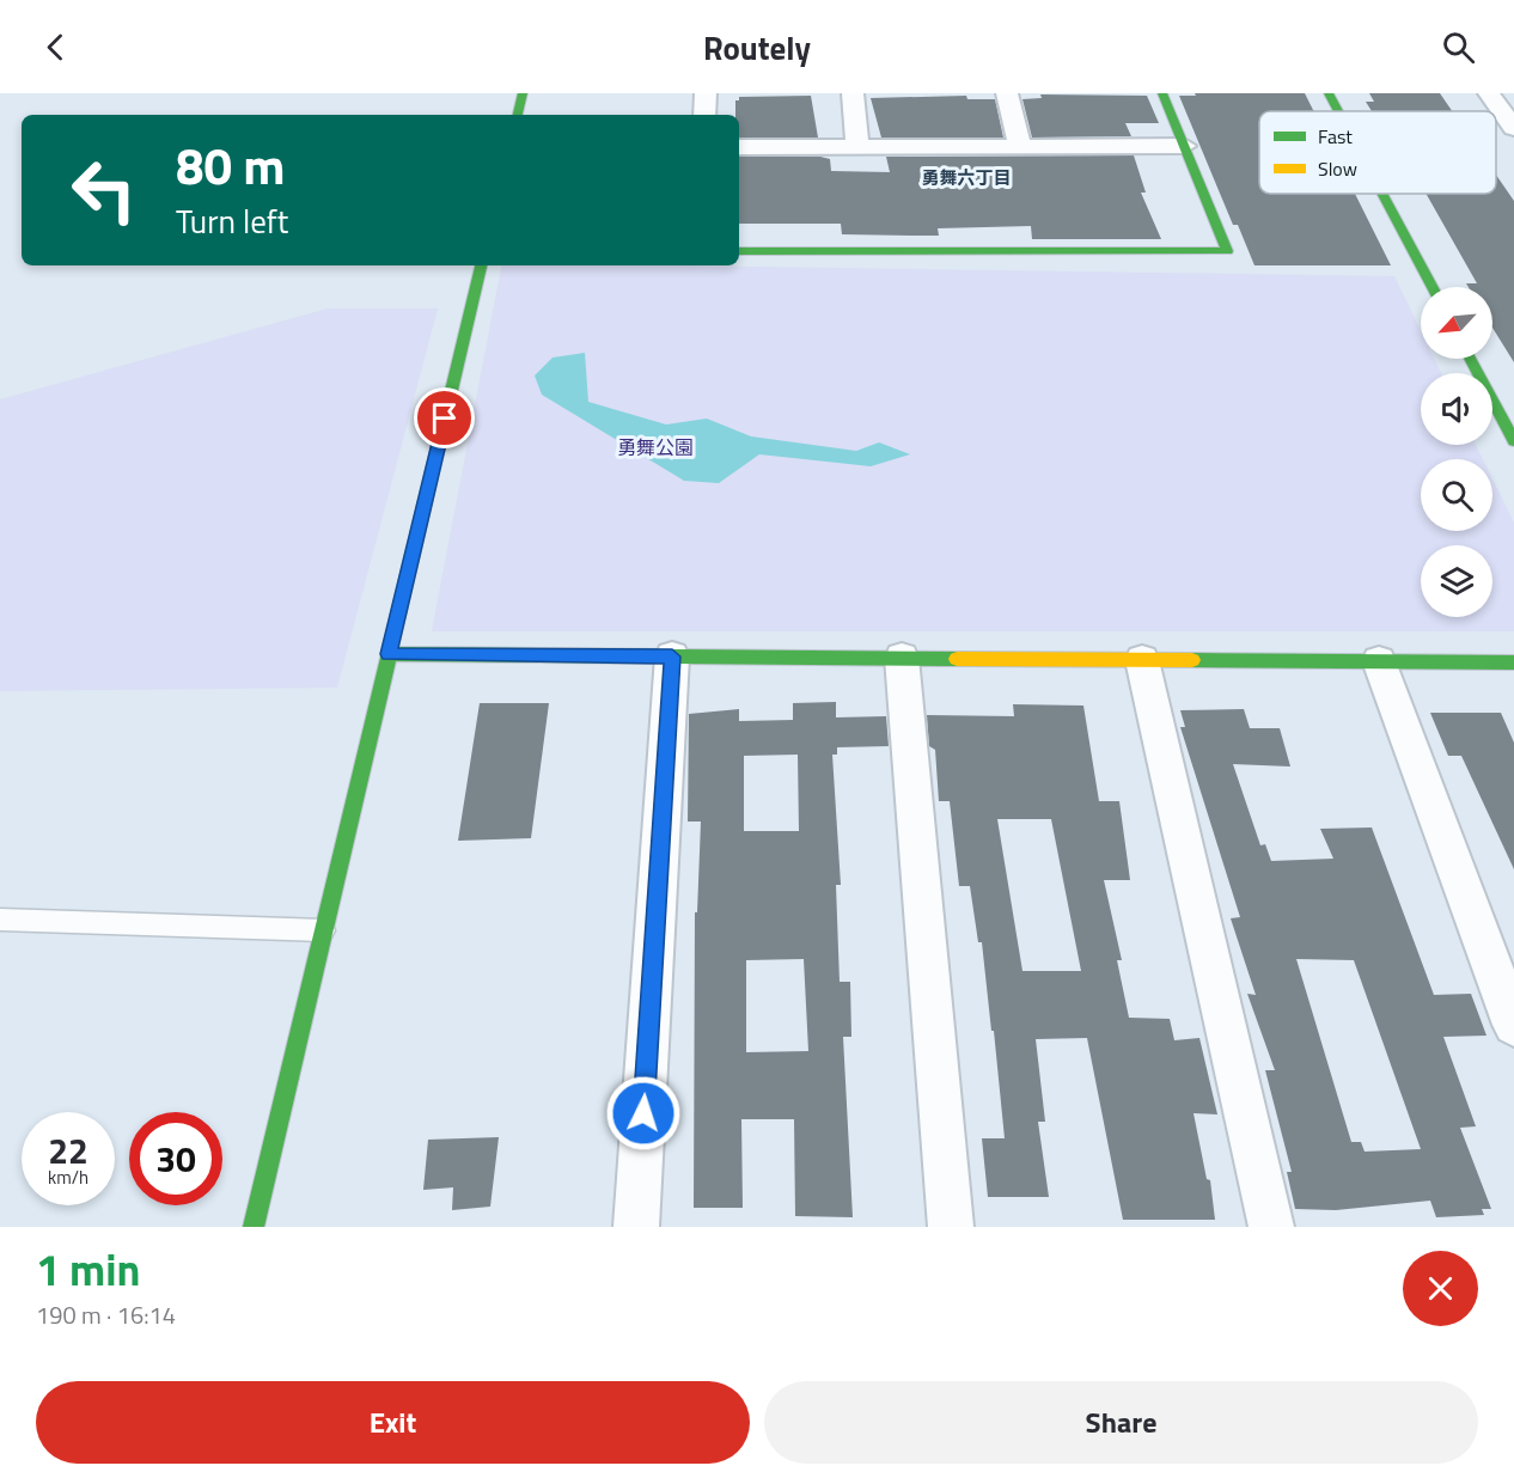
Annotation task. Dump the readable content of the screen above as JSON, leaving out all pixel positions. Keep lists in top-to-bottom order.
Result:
{
  "districts": ["勇舞六丁目"],
  "parks": ["勇舞公園"],
  "legend": ["Fast", "Slow"],
  "north": "bottom left",
  "page": {
    "header": "Routely",
    "turn": ["80 m", "Turn left"],
    "speed": "22 km/h",
    "limit": "30",
    "heading": ["1 min", "190 m · 16:14"],
    "buttons": ["Exit", "Share"]
  }
}
